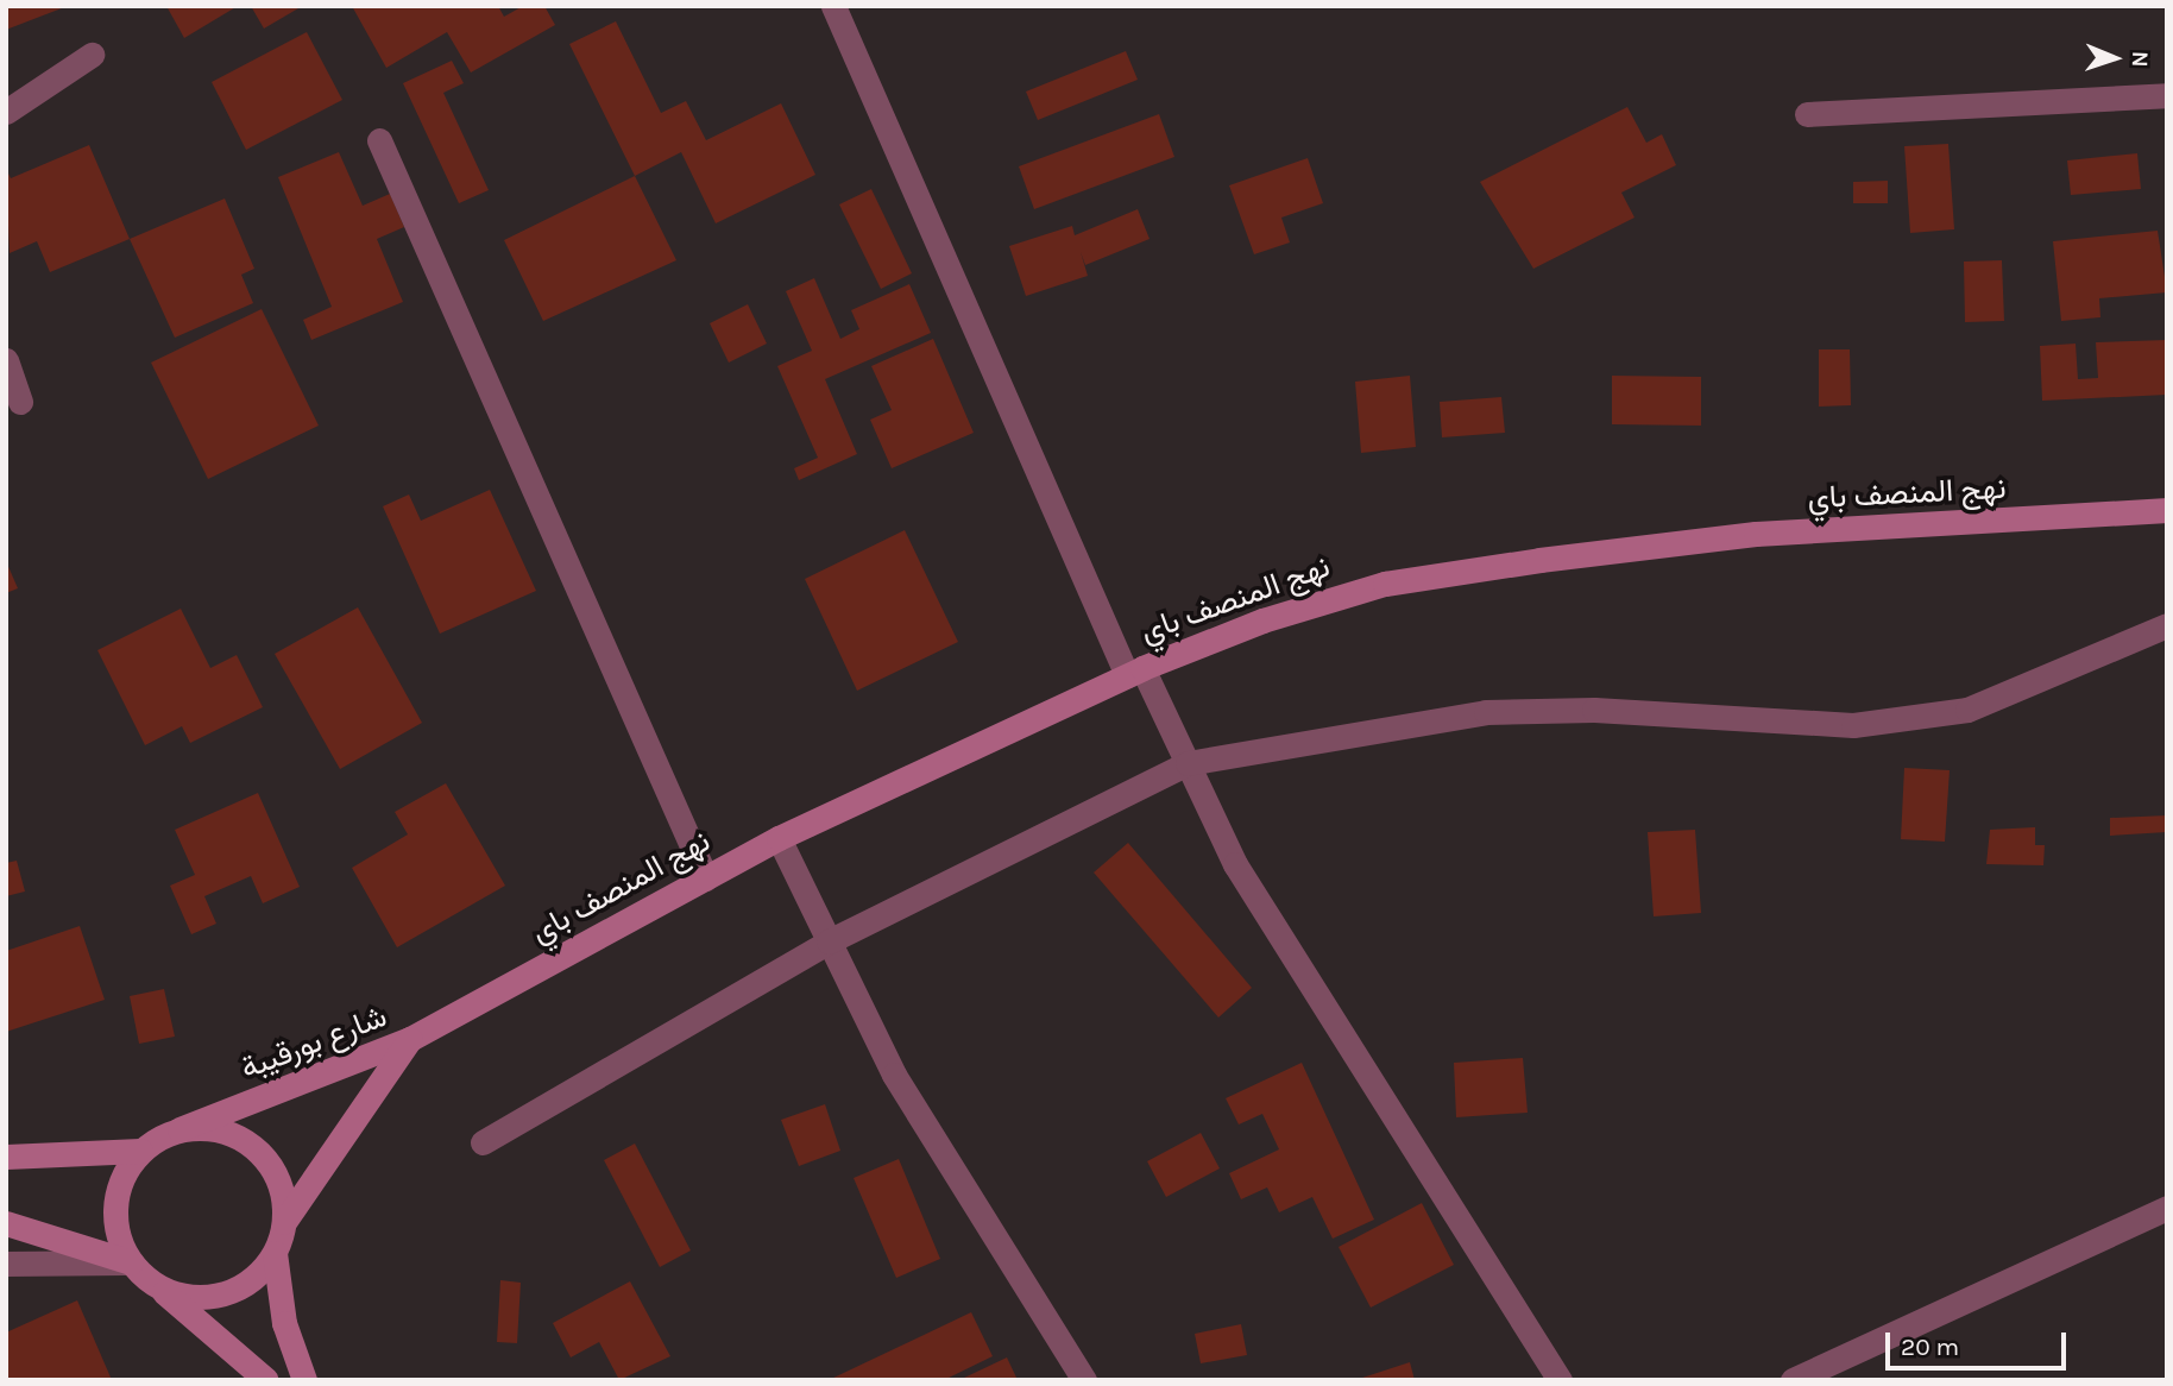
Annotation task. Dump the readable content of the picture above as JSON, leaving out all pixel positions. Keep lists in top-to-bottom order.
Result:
{
  "streets": {
    "main road": ["نهج المنصف باي", "شارع بورقيبة"]
  },
  "crossings": [
    ["نهج المنصف باي", "شارع بورقيبة"]
  ],
  "scale_bar": "20 m",
  "north": "right"
}
